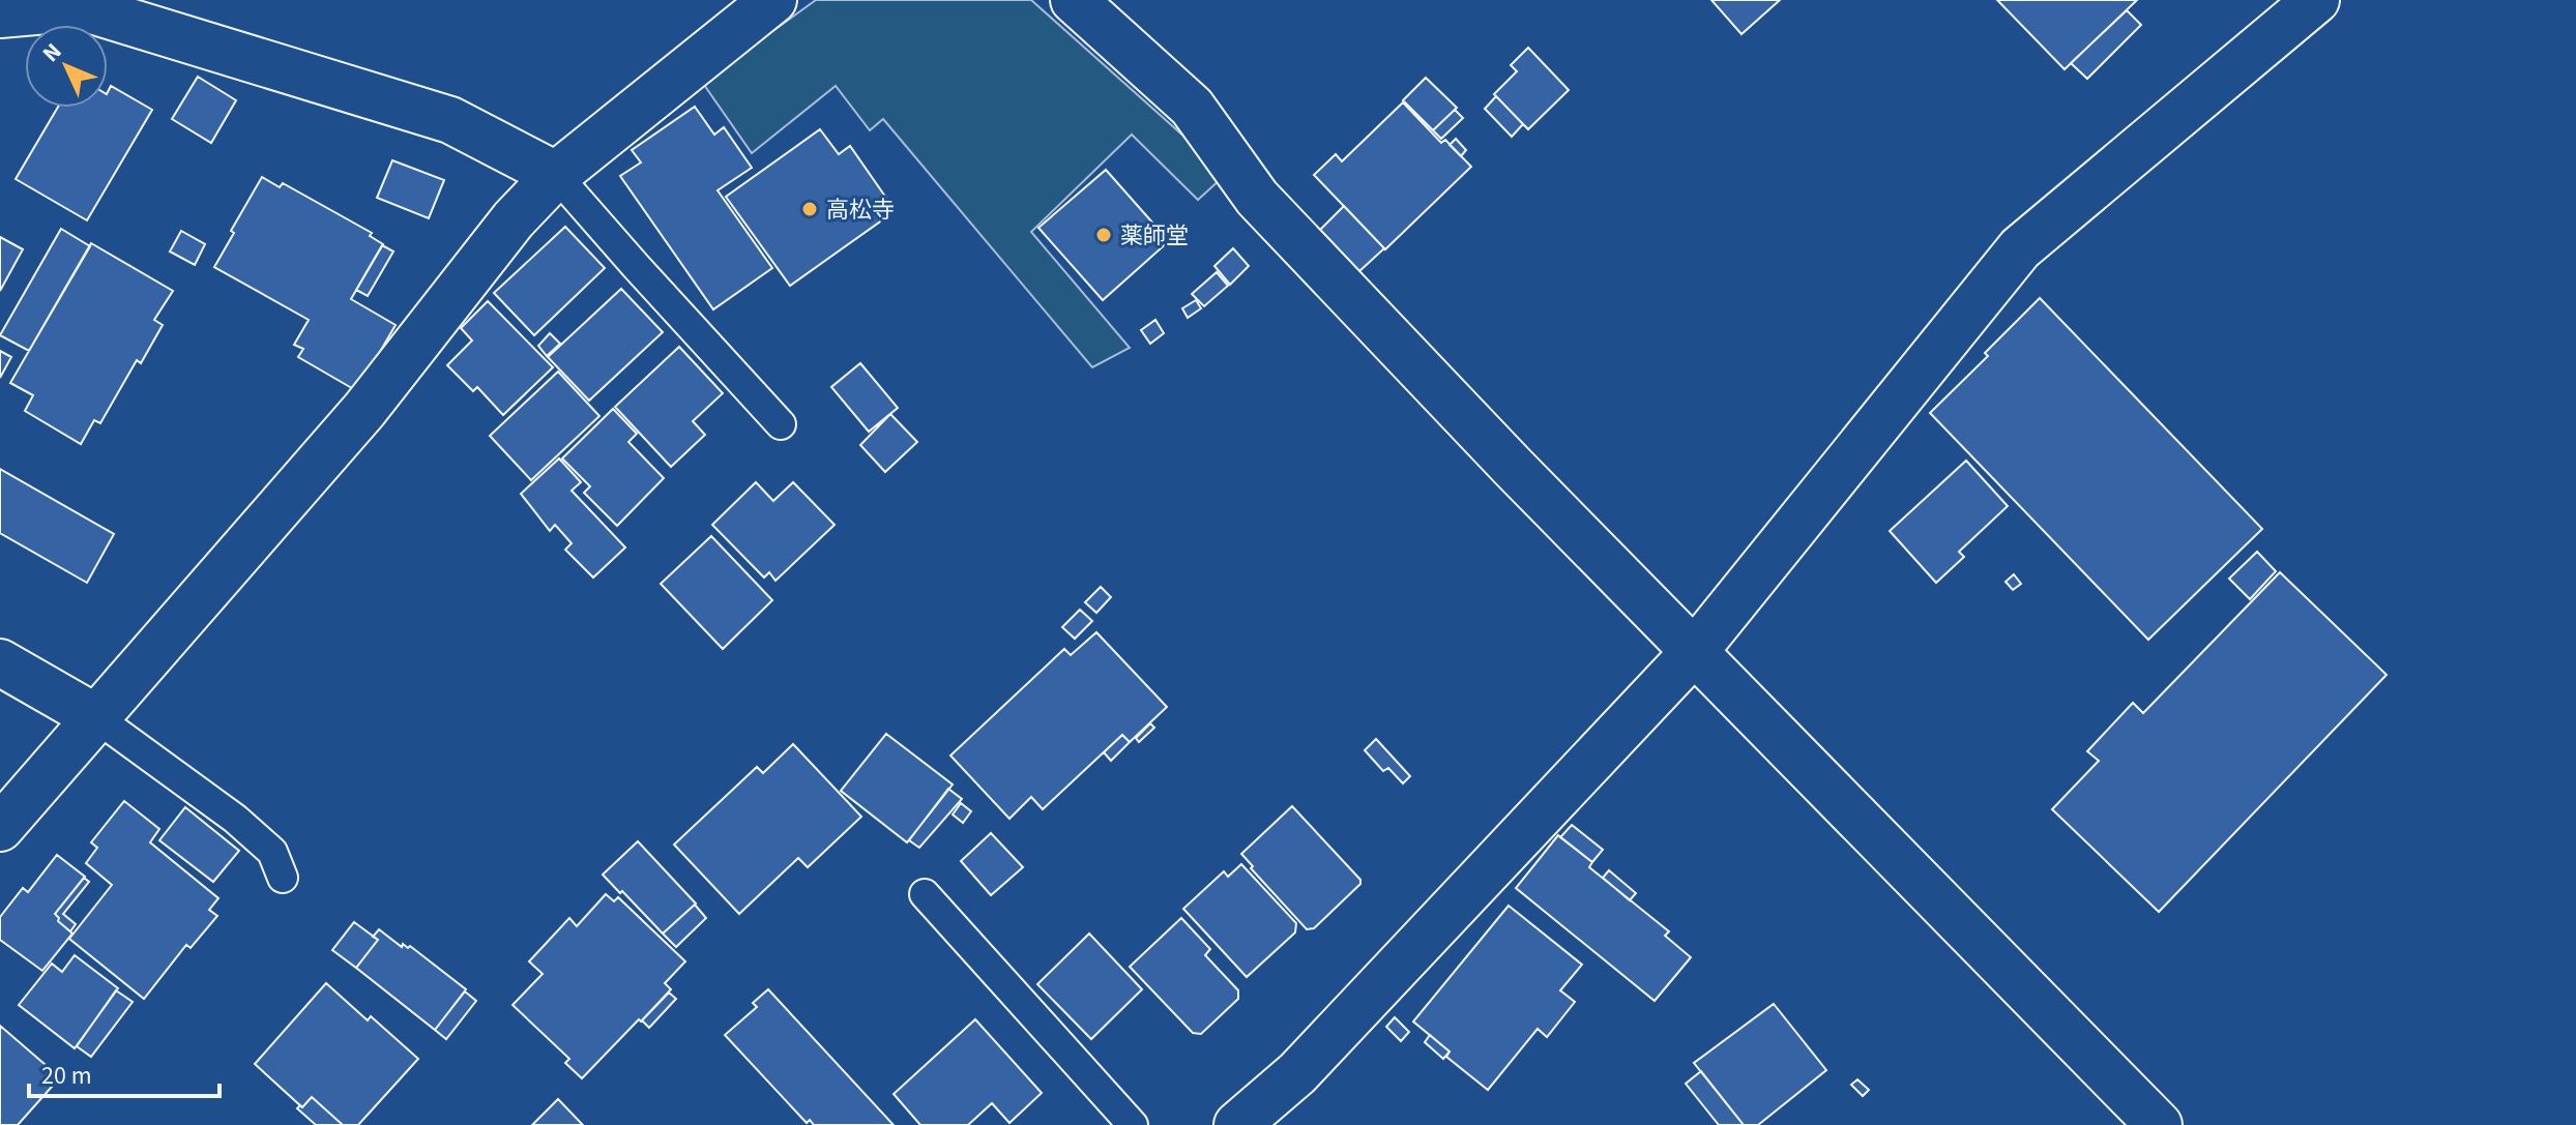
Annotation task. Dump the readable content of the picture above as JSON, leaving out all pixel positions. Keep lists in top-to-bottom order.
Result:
{
  "places": ["高松寺", "薬師堂"],
  "scale_bar": "20 m",
  "north": "top left"
}
